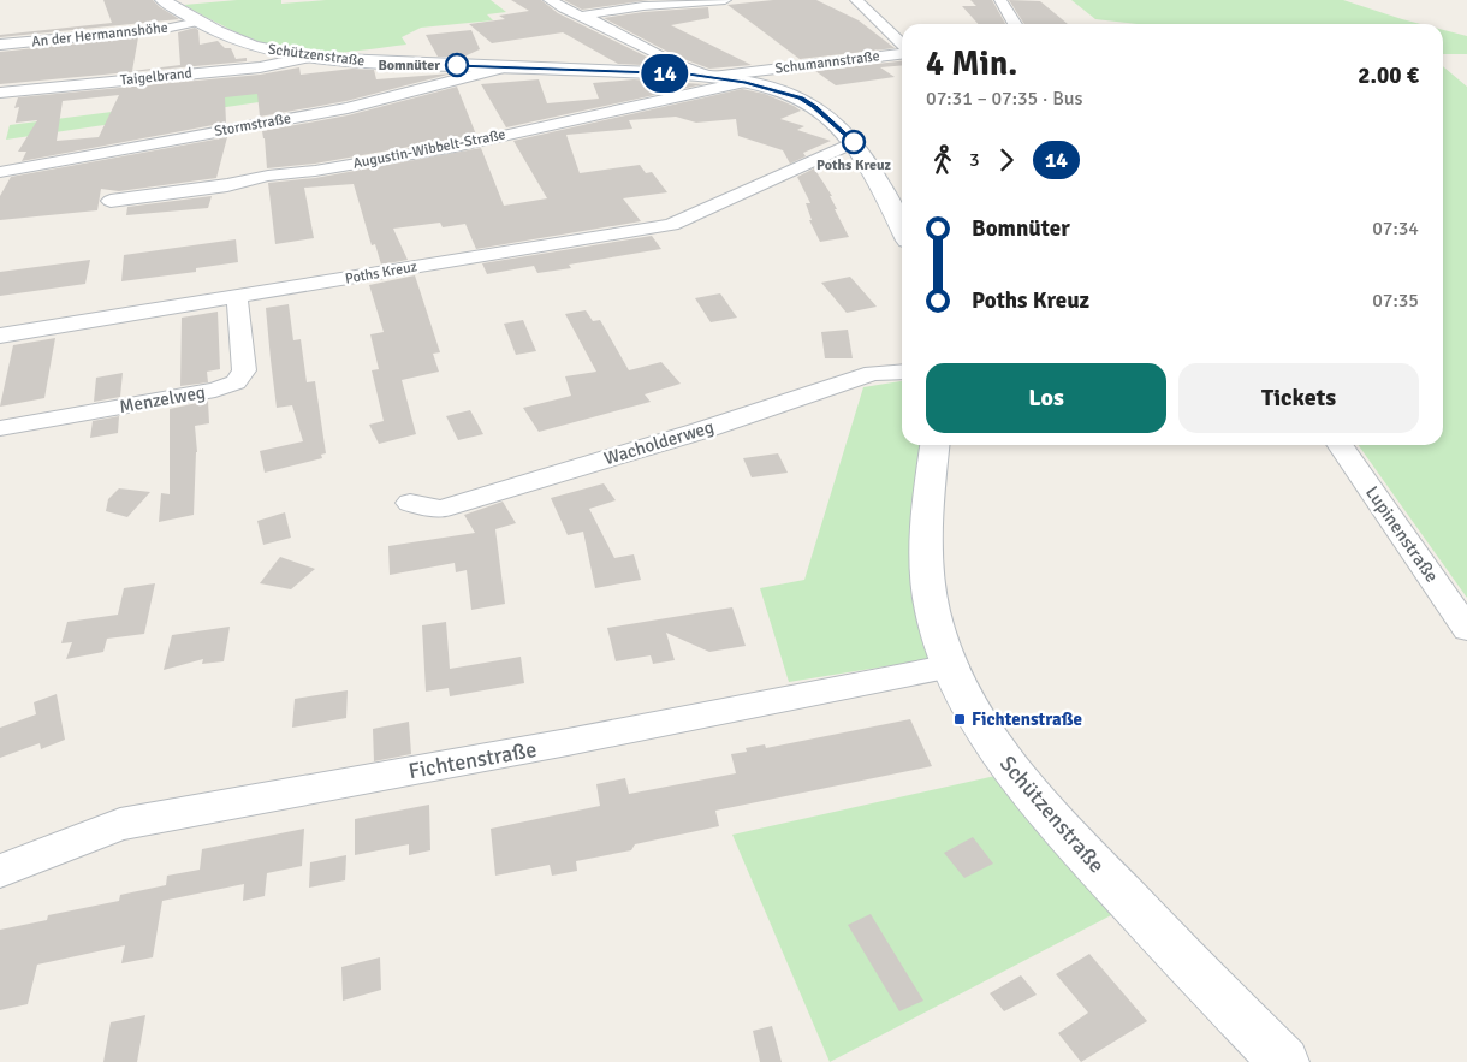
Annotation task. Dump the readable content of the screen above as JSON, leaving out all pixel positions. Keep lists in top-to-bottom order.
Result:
{
  "streets": {
    "street": [
      "An der Hermannshöhe",
      "Schützenstraße",
      "Schumannstraße",
      "Taigelbrand",
      "Stormstraße",
      "Augustin-Wibbelt-Straße",
      "Poths Kreuz",
      "Menzelweg",
      "Wacholderweg",
      "Lupinenstraße",
      "Fichtenstraße"
    ]
  },
  "crossings": [
    ["An der Hermannshöhe", "Schützenstraße"],
    ["Schützenstraße", "Schumannstraße"],
    ["Schützenstraße", "Taigelbrand"],
    ["Schützenstraße", "Stormstraße"],
    ["Schützenstraße", "Augustin-Wibbelt-Straße"],
    ["Schützenstraße", "Poths Kreuz"],
    ["Schützenstraße", "Fichtenstraße"],
    ["Poths Kreuz", "Menzelweg"]
  ],
  "places": {
    "other": ["Bomnüter", "Poths Kreuz"],
    "transit": ["Fichtenstraße"]
  },
  "lines": ["bus line 14"],
  "page": {
    "on_map": "14",
    "heading": ["4 Min.", "07:31 – 07:35 · Bus", "2.00 €"],
    "legs": ["3", "14"],
    "list": [
      {
        "name": "Bomnüter",
        "value": "07:34"
      },
      {
        "name": "Poths Kreuz",
        "value": "07:35"
      }
    ],
    "buttons": ["Los", "Tickets"]
  }
}
